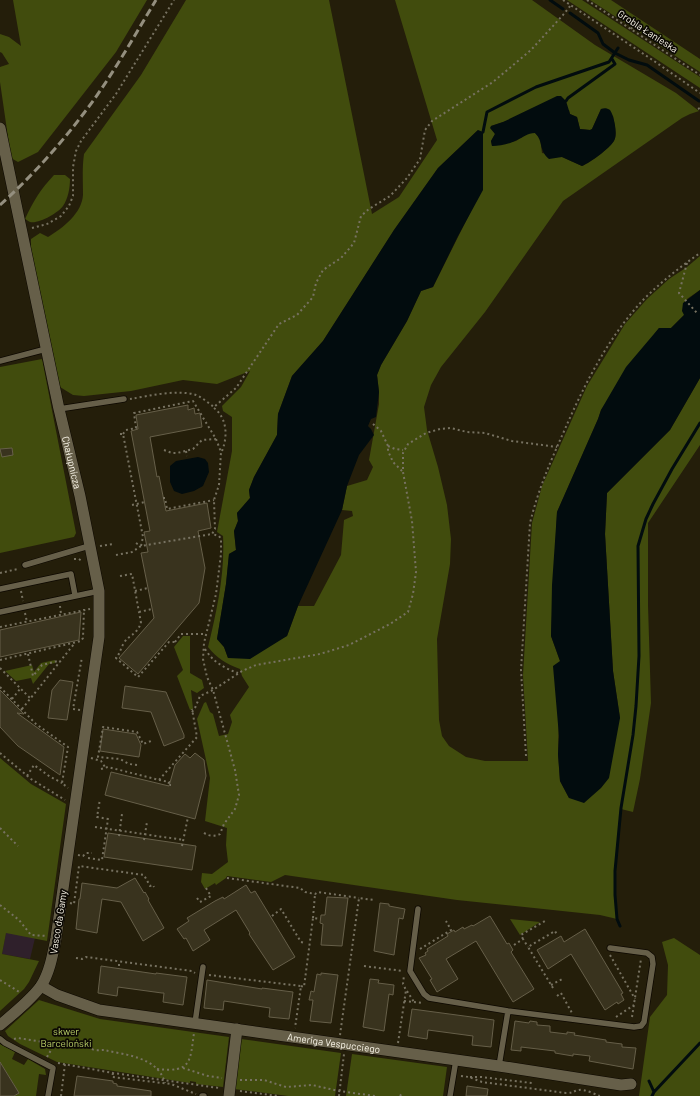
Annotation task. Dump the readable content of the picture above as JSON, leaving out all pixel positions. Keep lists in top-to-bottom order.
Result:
{
  "streets": {
    "street": ["Chałupnicza", "Vasco da Gamy", "Ameriga Vespucciego"],
    "path": ["Grobla Łanieska"]
  },
  "crossings": [
    ["Chałupnicza", "Vasco da Gamy"],
    ["Vasco da Gamy", "Ameriga Vespucciego"]
  ],
  "parks": ["skwer Barceloński"]
}
